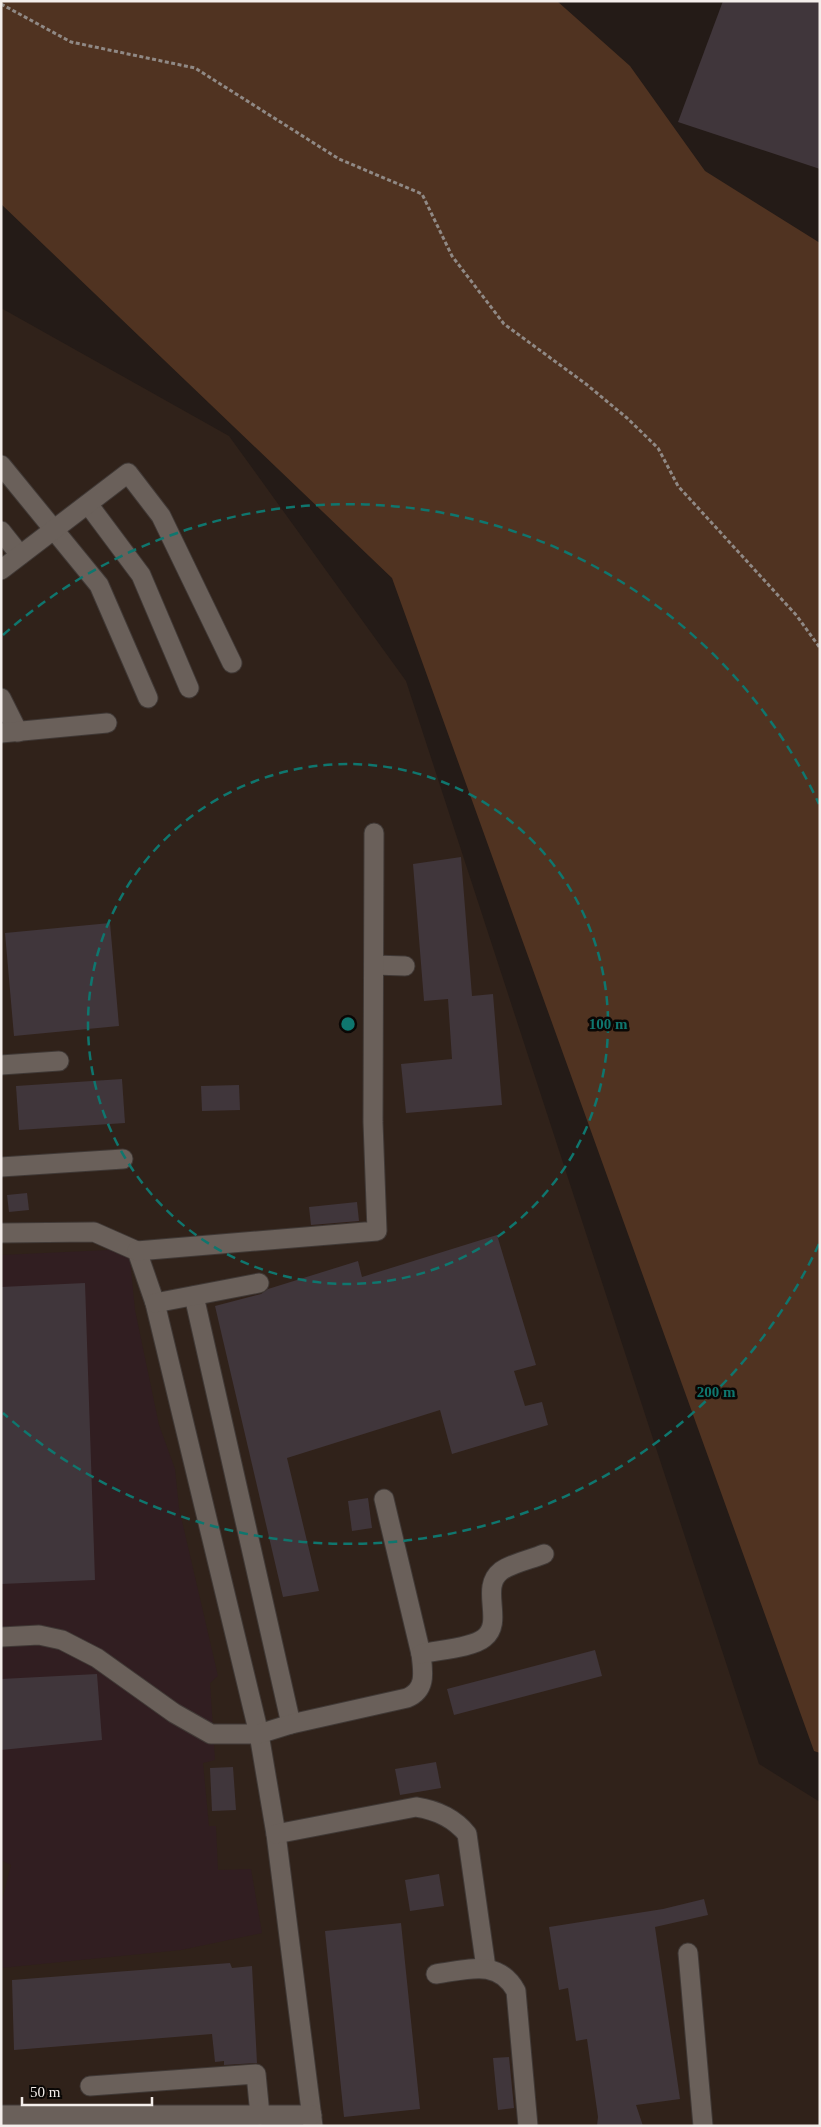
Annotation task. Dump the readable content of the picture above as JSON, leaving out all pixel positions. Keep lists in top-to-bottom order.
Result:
{
  "scale_bar": "50 m",
  "rings": ["100 m", "200 m"]
}
